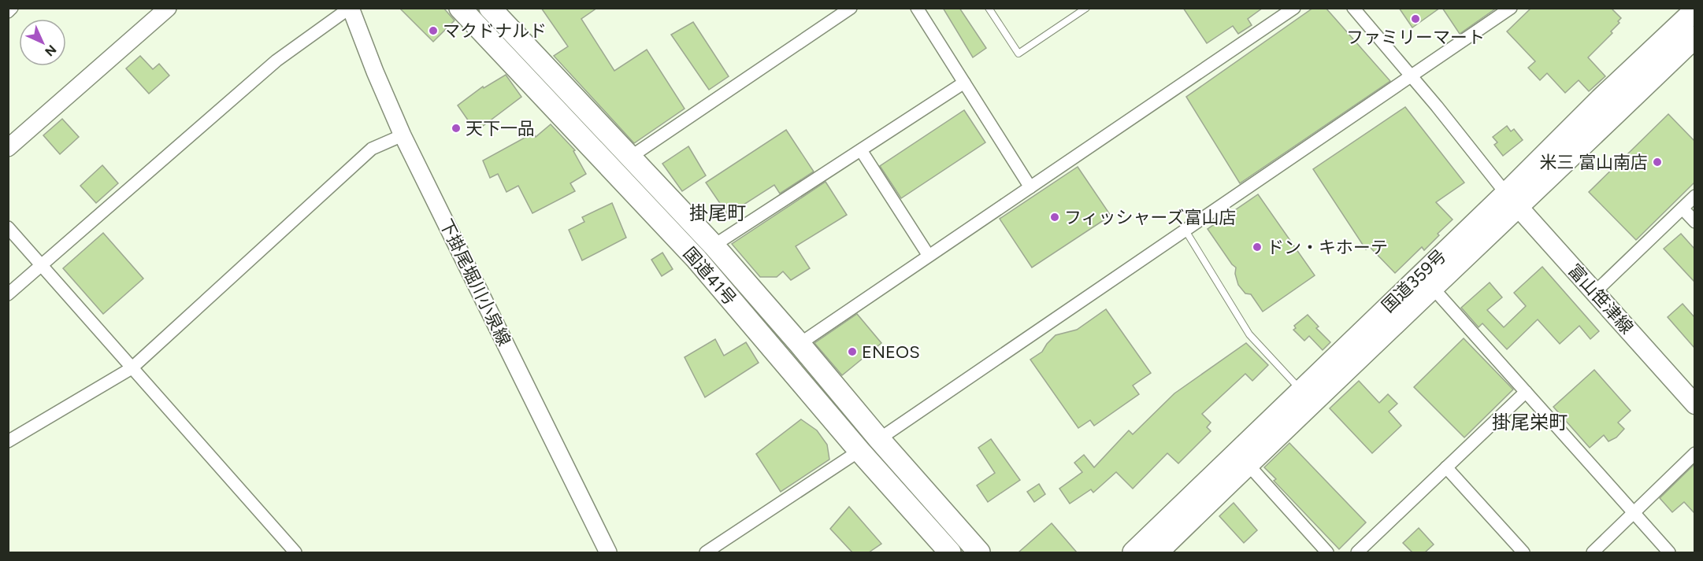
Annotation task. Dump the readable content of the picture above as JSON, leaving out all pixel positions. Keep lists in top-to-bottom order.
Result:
{
  "streets": {
    "highway": ["国道41号", "国道359号"],
    "main road": ["下掛尾堀川小泉線", "富山笹津線"]
  },
  "crossings": [
    ["国道359号", "富山笹津線"]
  ],
  "districts": ["掛尾町", "掛尾栄町"],
  "places": [
    "ファミリーマート",
    "マクドナルド",
    "天下一品",
    "米三 富山南店",
    "フィッシャーズ富山店",
    "ドン・キホーテ",
    "ENEOS"
  ],
  "north": "bottom right"
}
